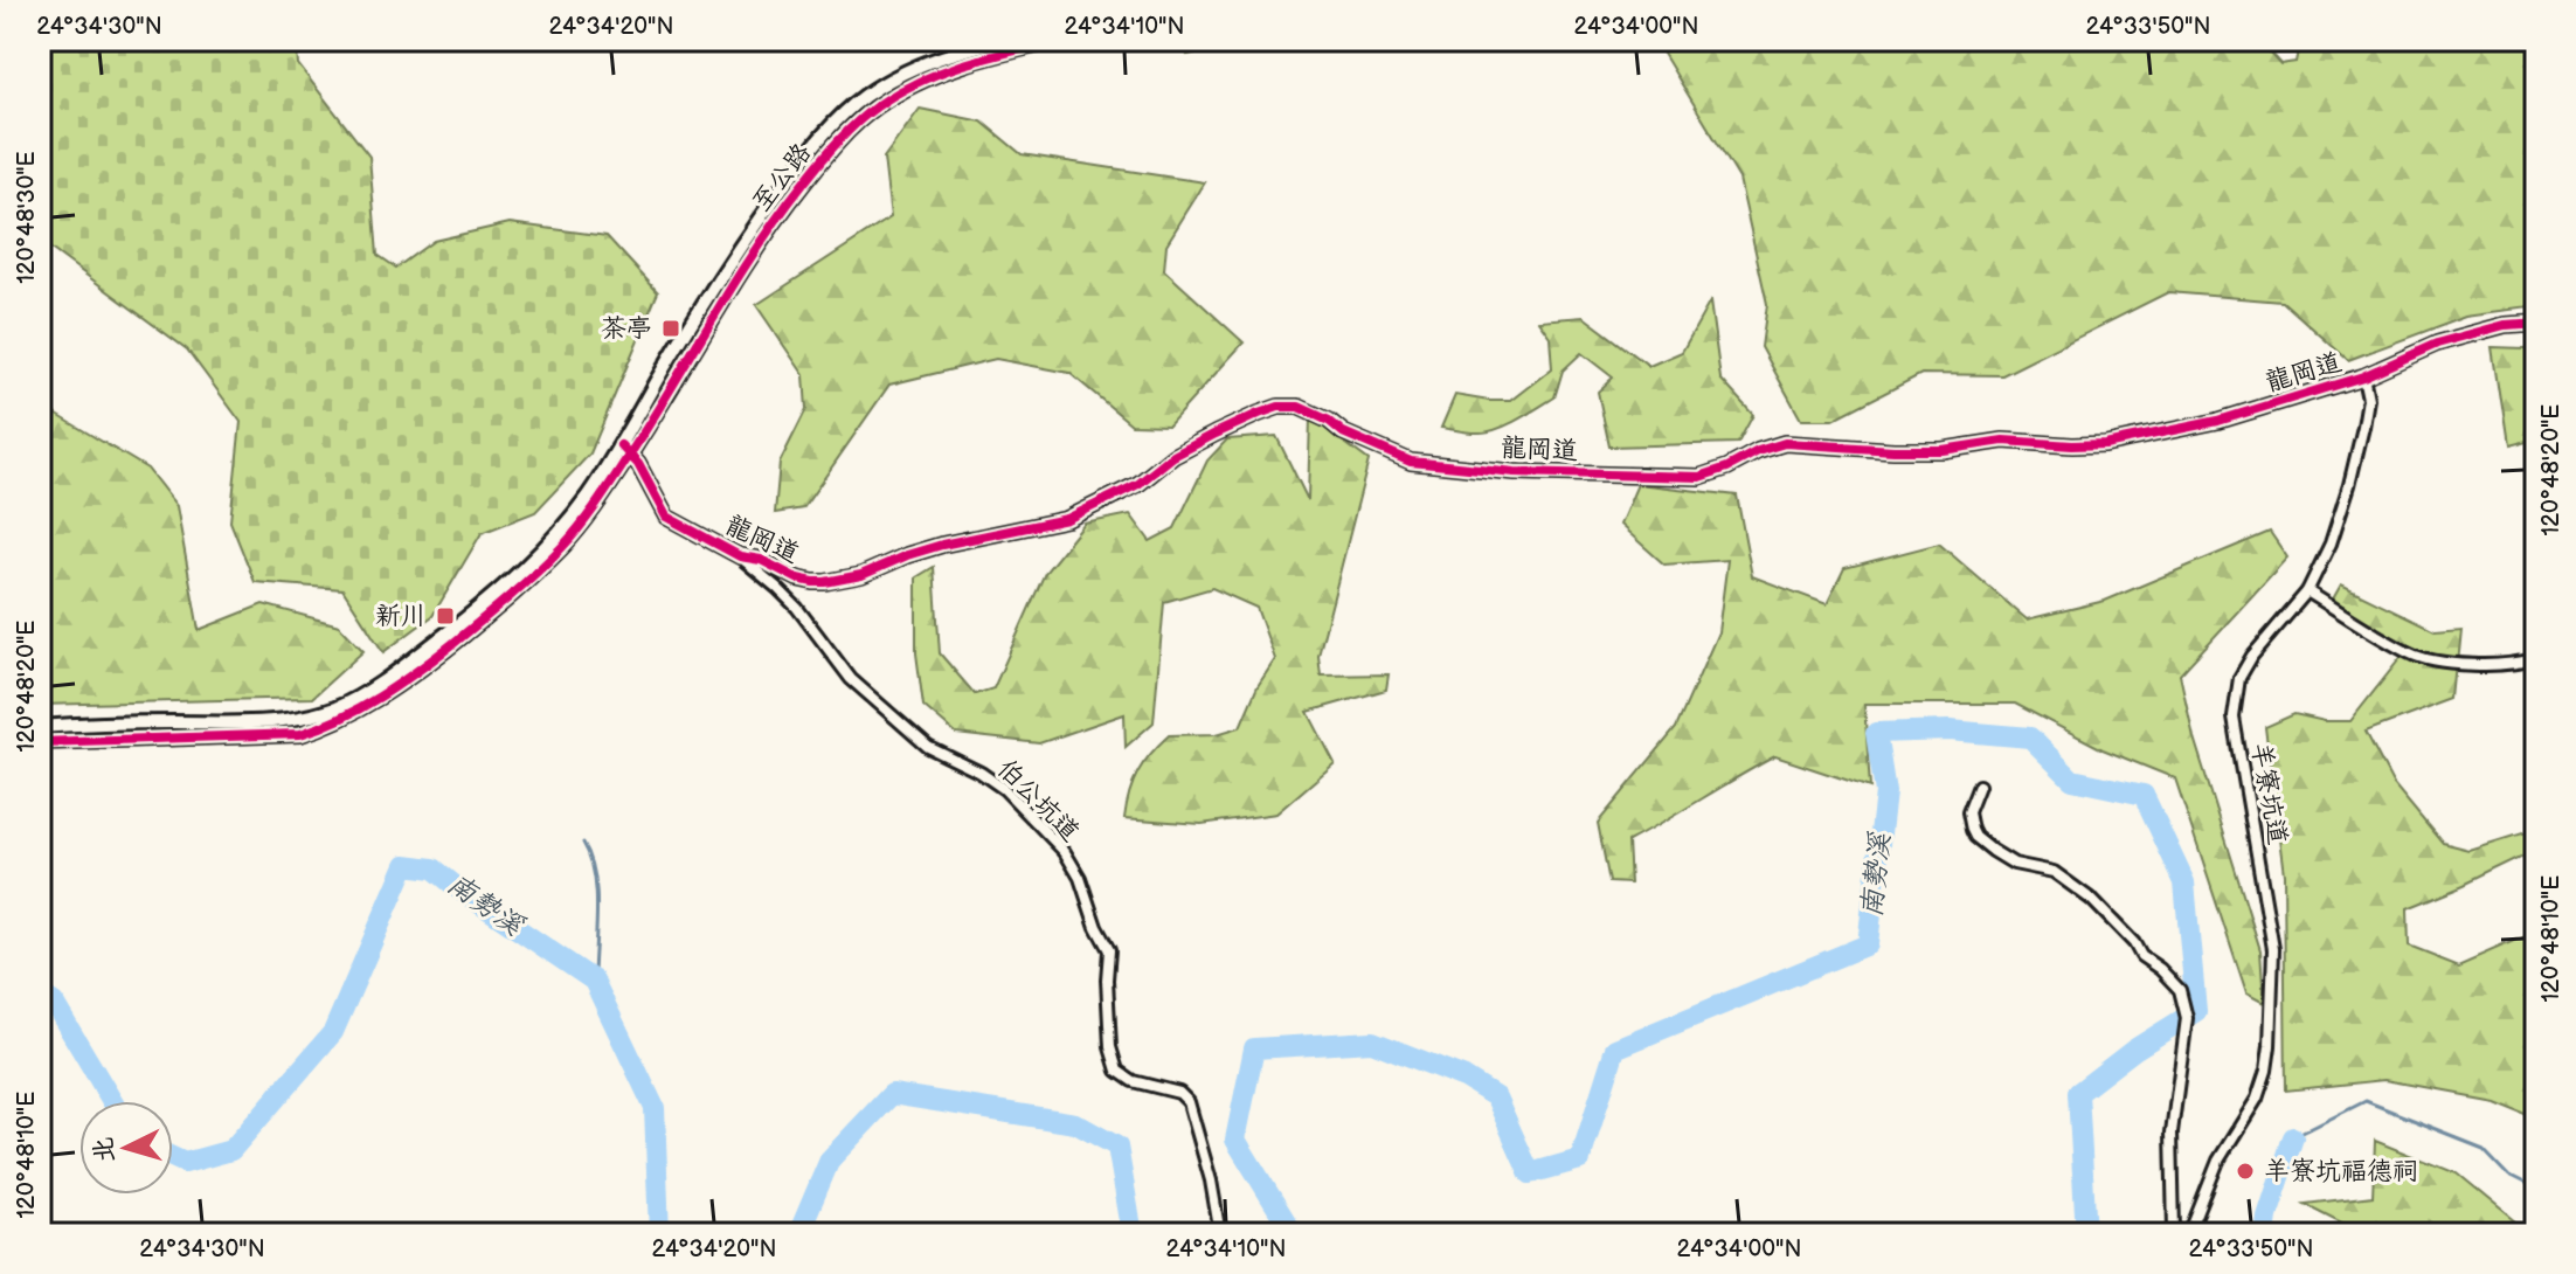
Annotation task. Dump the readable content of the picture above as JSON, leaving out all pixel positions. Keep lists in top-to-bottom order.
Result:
{
  "streets": {
    "street": [
      "至公路",
      "龍岡道",
      "羊寮坑道",
      "伯公坑道"
    ]
  },
  "crossings": [
    ["至公路", "龍岡道"],
    ["龍岡道", "羊寮坑道"],
    ["龍岡道", "伯公坑道"]
  ],
  "water": ["南勢溪"],
  "places": {
    "transit": ["茶亭", "新川"],
    "other": ["羊寮坑福德祠"]
  },
  "north": "left",
  "coordinates": [
    "24°34'30\"N",
    "24°34'20\"N",
    "24°34'10\"N",
    "24°34'00\"N",
    "24°33'50\"N",
    "120°48'30\"E",
    "120°48'20\"E",
    "120°48'10\"E"
  ]
}
